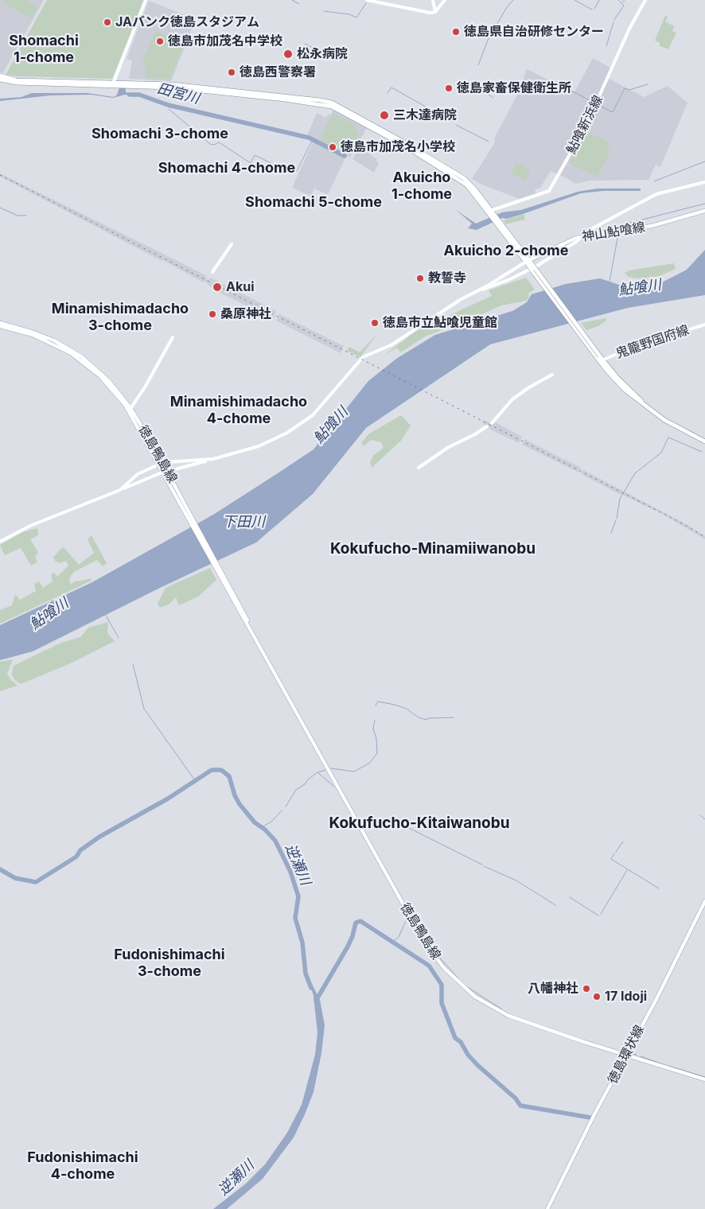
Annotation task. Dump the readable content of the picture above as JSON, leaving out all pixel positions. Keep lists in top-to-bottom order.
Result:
{
  "streets": {
    "main road": ["神山鮎喰線", "徳島鴨島線", "徳島環状線"],
    "street": ["鮎喰新浜線", "鬼籠野国府線"]
  },
  "crossings": [
    ["徳島鴨島線", "徳島環状線"]
  ],
  "districts": [
    "Shomachi 1-chome",
    "Shomachi 3-chome",
    "Shomachi 4-chome",
    "Akuicho 1-chome",
    "Shomachi 5-chome",
    "Akuicho 2-chome",
    "Minamishimadacho 3-chome",
    "Minamishimadacho 4-chome",
    "Kokufucho-Minamiiwanobu",
    "Kokufucho-Kitaiwanobu",
    "Fudonishimachi 3-chome",
    "Fudonishimachi 4-chome"
  ],
  "water": [
    "田宮川",
    "鮎喰川",
    "下田川",
    "逆瀬川"
  ],
  "places": [
    "JAバンク徳島スタジアム",
    "徳島県自治研修センター",
    "徳島市加茂名中学校",
    "松永病院",
    "徳島西警察署",
    "徳島家畜保健衛生所",
    "三木達病院",
    "徳島市加茂名小学校",
    "教誓寺",
    "Akui",
    "桑原神社",
    "徳島市立鮎喰児童館",
    "八幡神社",
    "17 Idoji"
  ]
}
